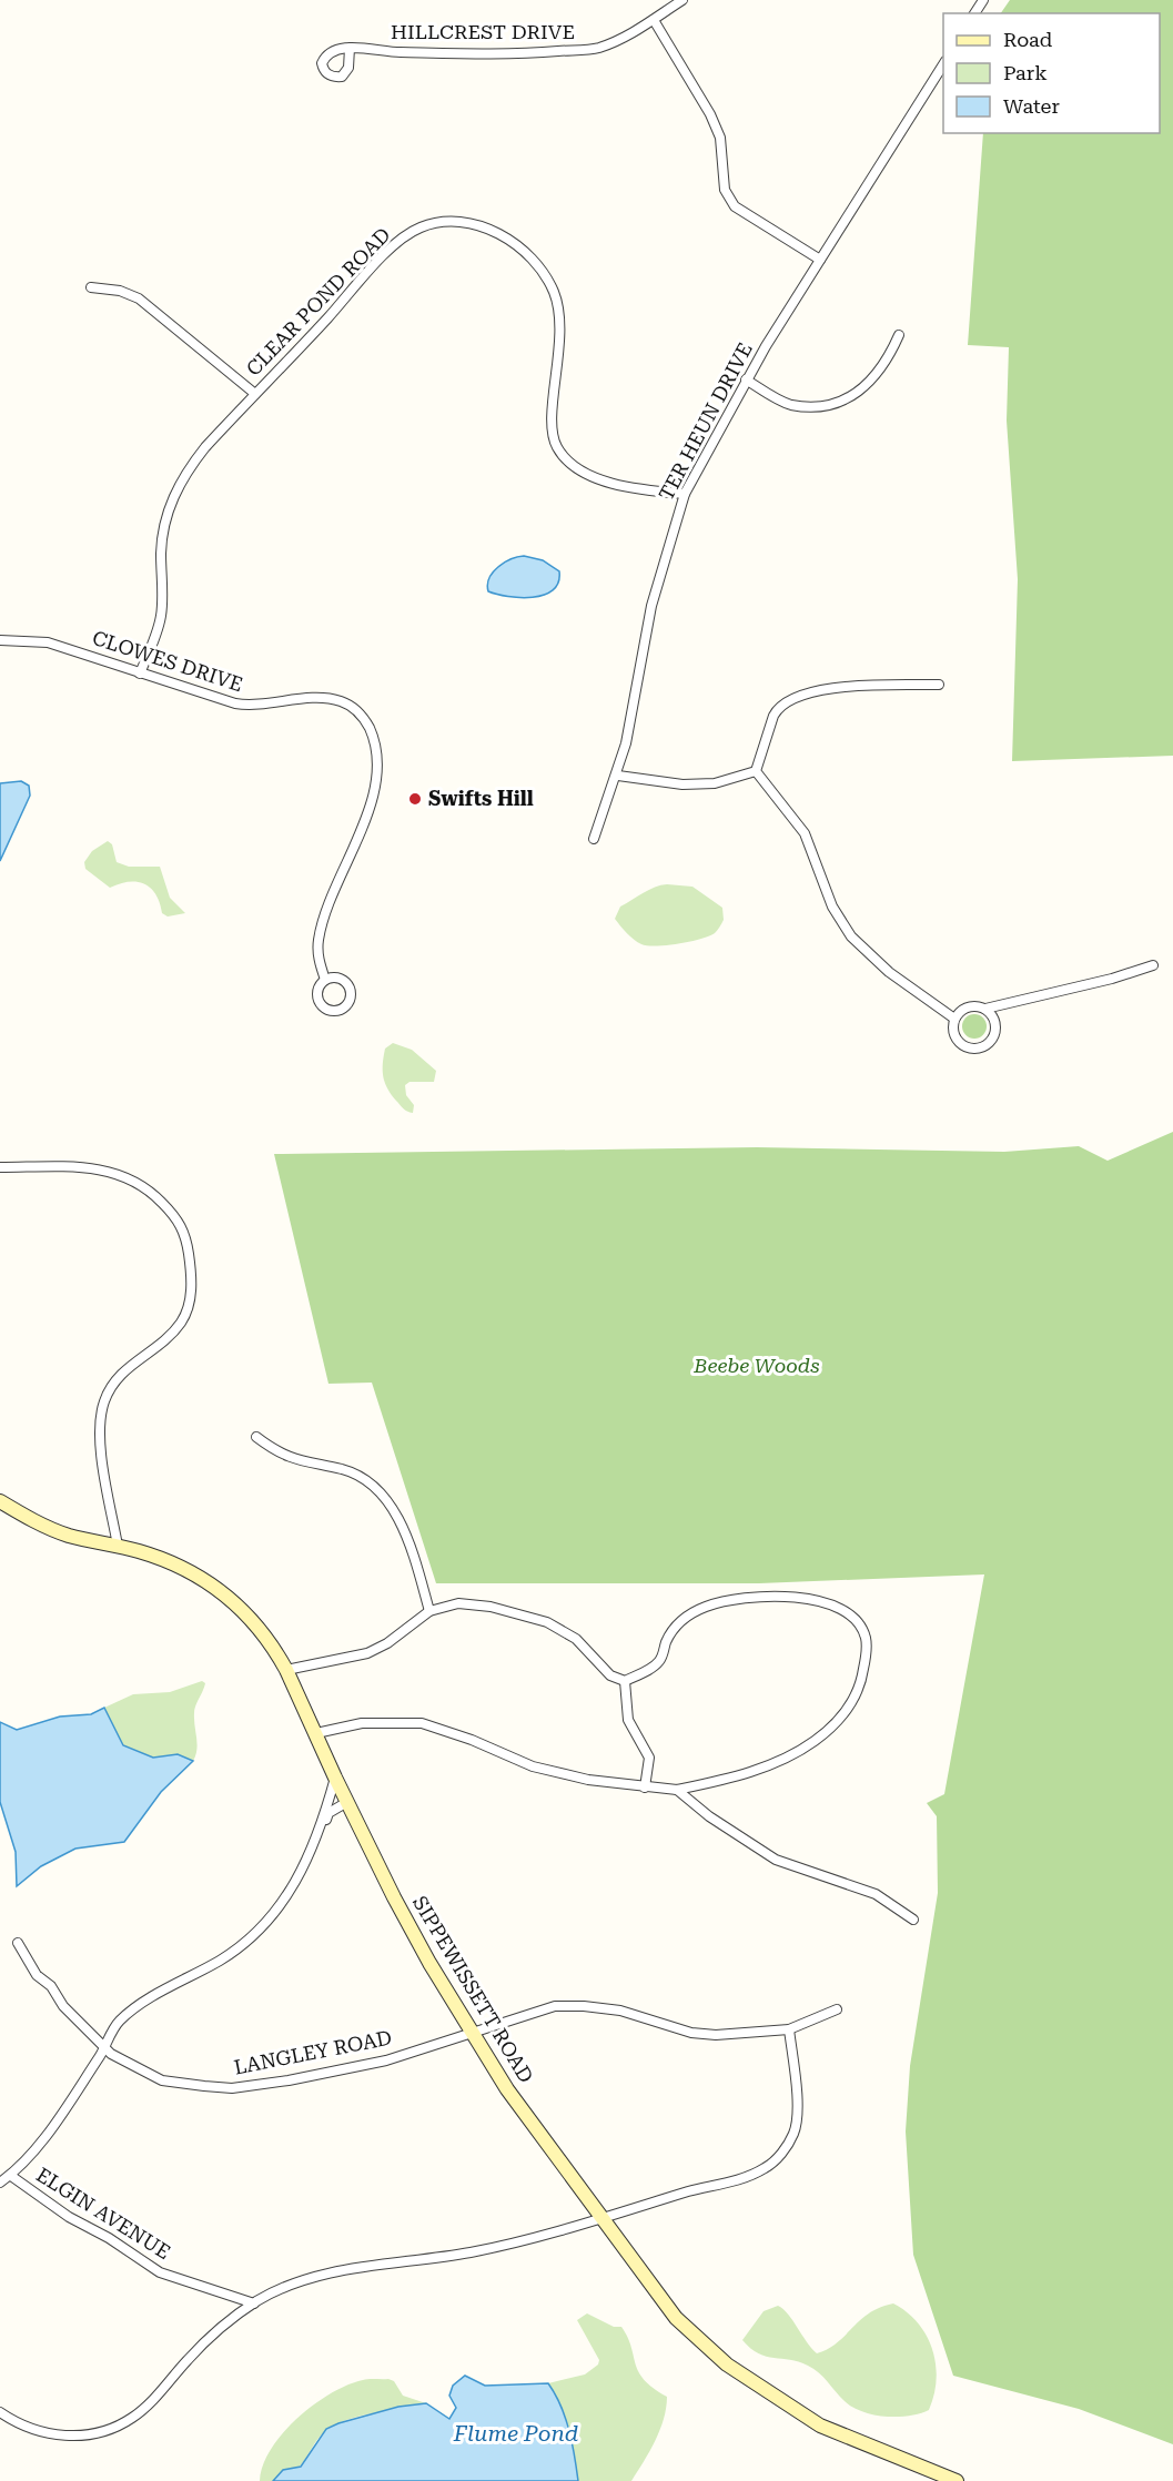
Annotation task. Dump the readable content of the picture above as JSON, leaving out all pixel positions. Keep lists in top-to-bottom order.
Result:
{
  "streets": {
    "main road": ["SIPPEWISSETT ROAD"],
    "street": [
      "HILLCREST DRIVE",
      "CLEAR POND ROAD",
      "TER HEUN DRIVE",
      "CLOWES DRIVE",
      "LANGLEY ROAD",
      "ELGIN AVENUE"
    ]
  },
  "crossings": [
    ["CLEAR POND ROAD", "TER HEUN DRIVE"],
    ["CLEAR POND ROAD", "CLOWES DRIVE"],
    ["SIPPEWISSETT ROAD", "LANGLEY ROAD"]
  ],
  "water": ["Flume Pond"],
  "parks": ["Beebe Woods"],
  "places": ["Swifts Hill"],
  "legend": ["Road", "Park", "Water"]
}
